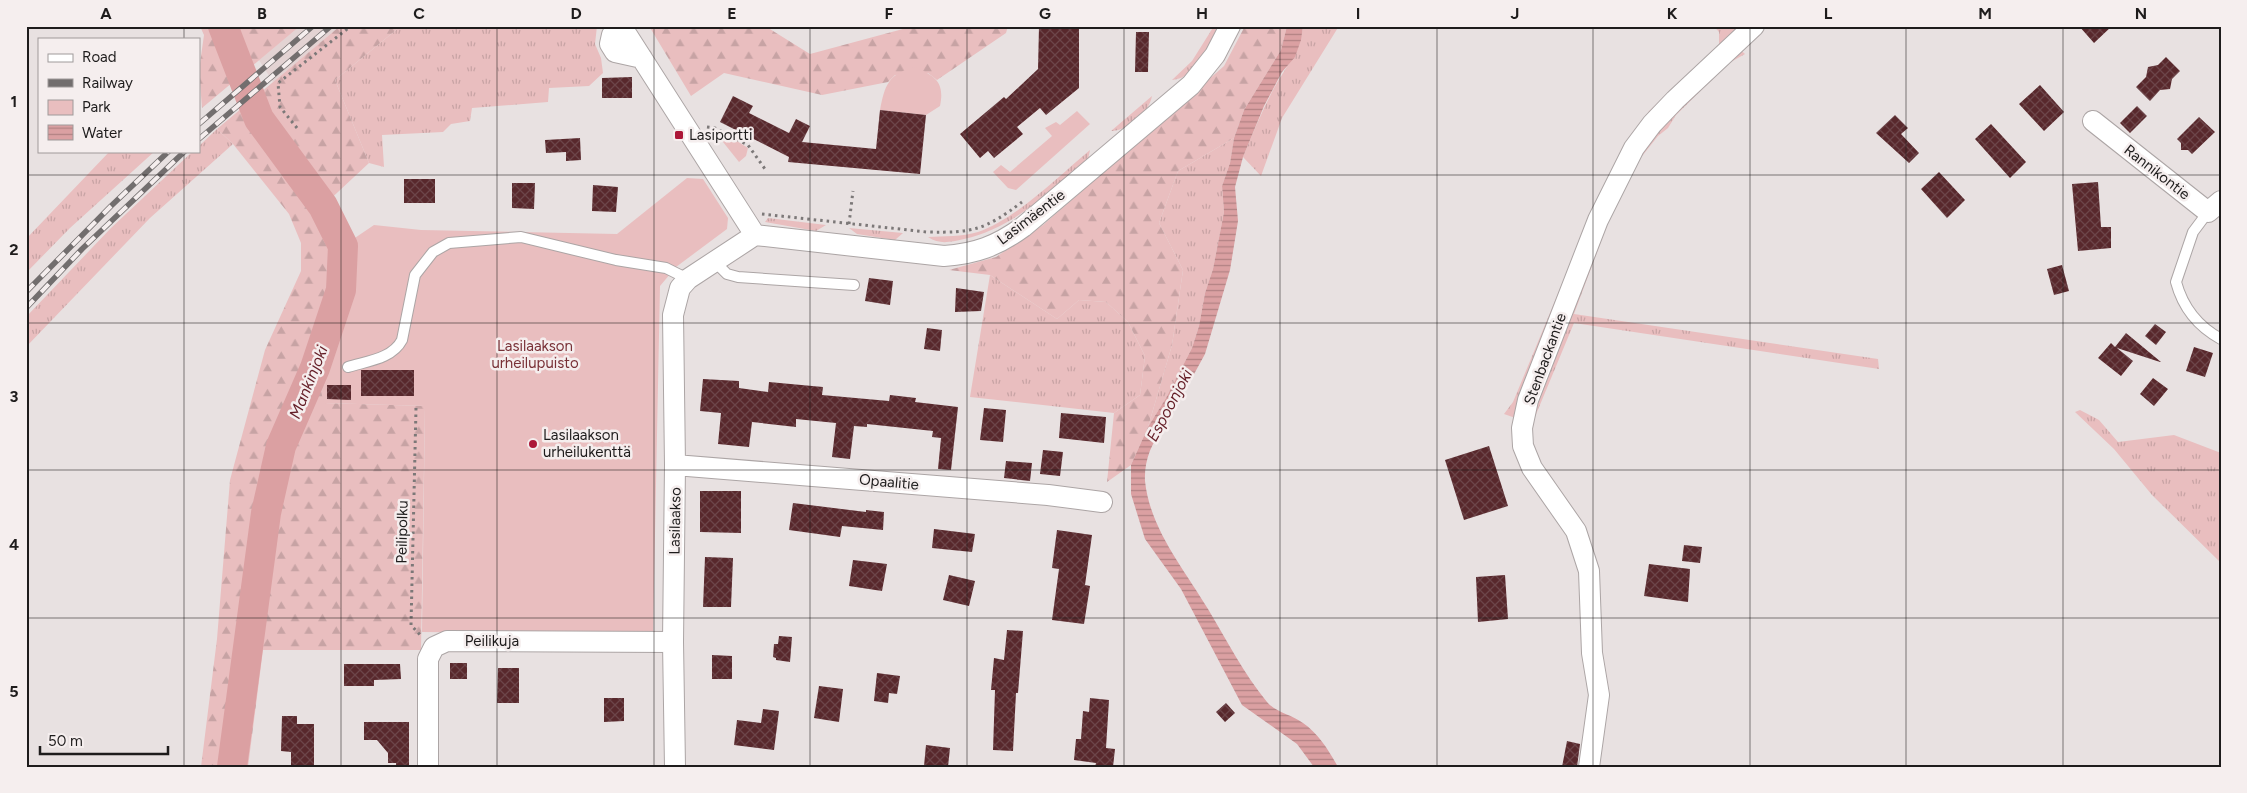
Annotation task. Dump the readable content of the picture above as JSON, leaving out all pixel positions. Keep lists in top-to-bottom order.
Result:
{
  "streets": {
    "street": [
      "Rannikontie",
      "Lasimäentie",
      "Stenbackantie",
      "Opaalitie",
      "Lasilaakso",
      "Peilikuja"
    ],
    "path": ["Peilipolku"]
  },
  "crossings": [
    ["Opaalitie", "Lasilaakso"],
    ["Lasilaakso", "Peilikuja"],
    ["Peilipolku", "Peilikuja"]
  ],
  "water": ["Mankinjoki", "Espoonjoki"],
  "parks": ["Lasilaakson urheilupuisto"],
  "places": {
    "transit": ["Lasiportti"],
    "other": ["Lasilaakson urheilukenttä"]
  },
  "legend": [
    "Road",
    "Railway",
    "Park",
    "Water"
  ],
  "scale_bar": "50 m",
  "grid": {
    "columns": [
      "A",
      "B",
      "C",
      "D",
      "E",
      "F",
      "G",
      "H",
      "I",
      "J",
      "K",
      "L",
      "M",
      "N"
    ],
    "rows": [
      "1",
      "2",
      "3",
      "4",
      "5"
    ]
  }
}
